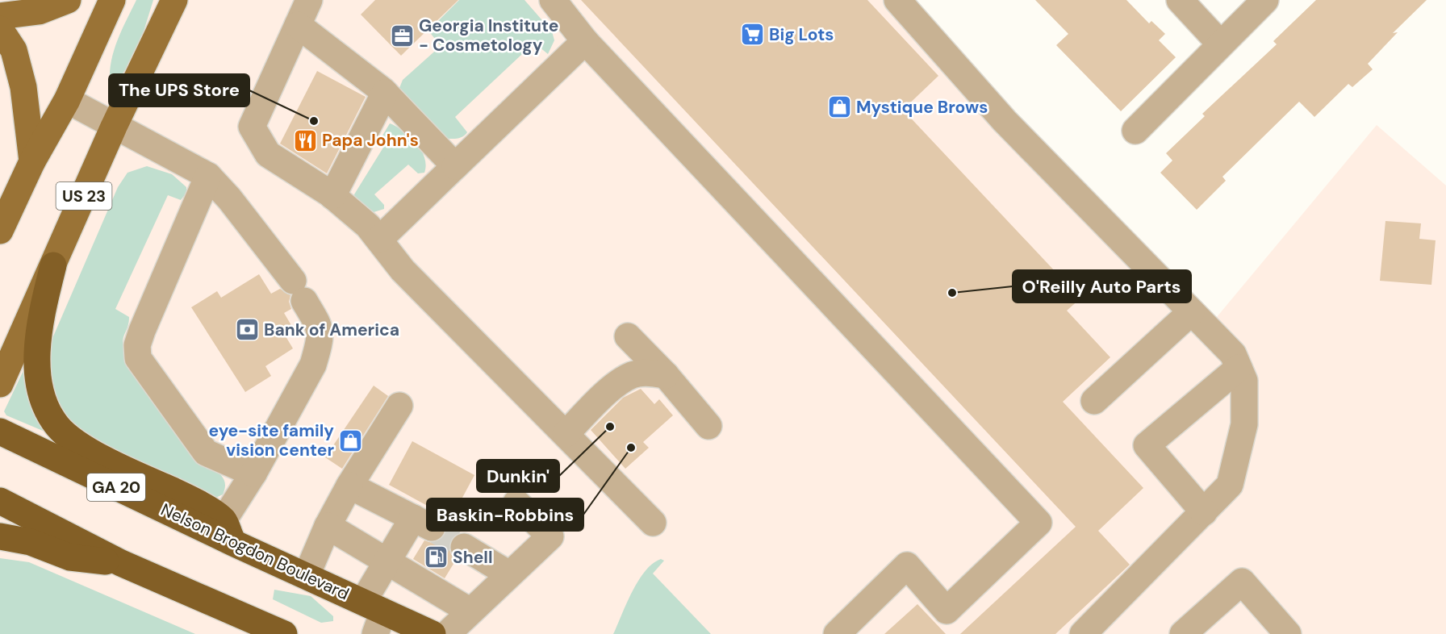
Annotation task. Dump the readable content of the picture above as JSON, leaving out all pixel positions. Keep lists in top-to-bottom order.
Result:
{
  "streets": {
    "highway": ["GA 20", "Nelson Brogdon Boulevard"],
    "main road": ["US 23"]
  },
  "places": {
    "supermarket": ["Big Lots"],
    "office": ["Georgia Institute - Cosmetology"],
    "shop": ["Mystique Brows", "eye-site family vision center"],
    "other": [
      "The UPS Store",
      "O'Reilly Auto Parts",
      "Dunkin'",
      "Baskin-Robbins"
    ],
    "restaurant": ["Papa John's"],
    "bank": ["Bank of America"],
    "fuel station": ["Shell"]
  }
}
